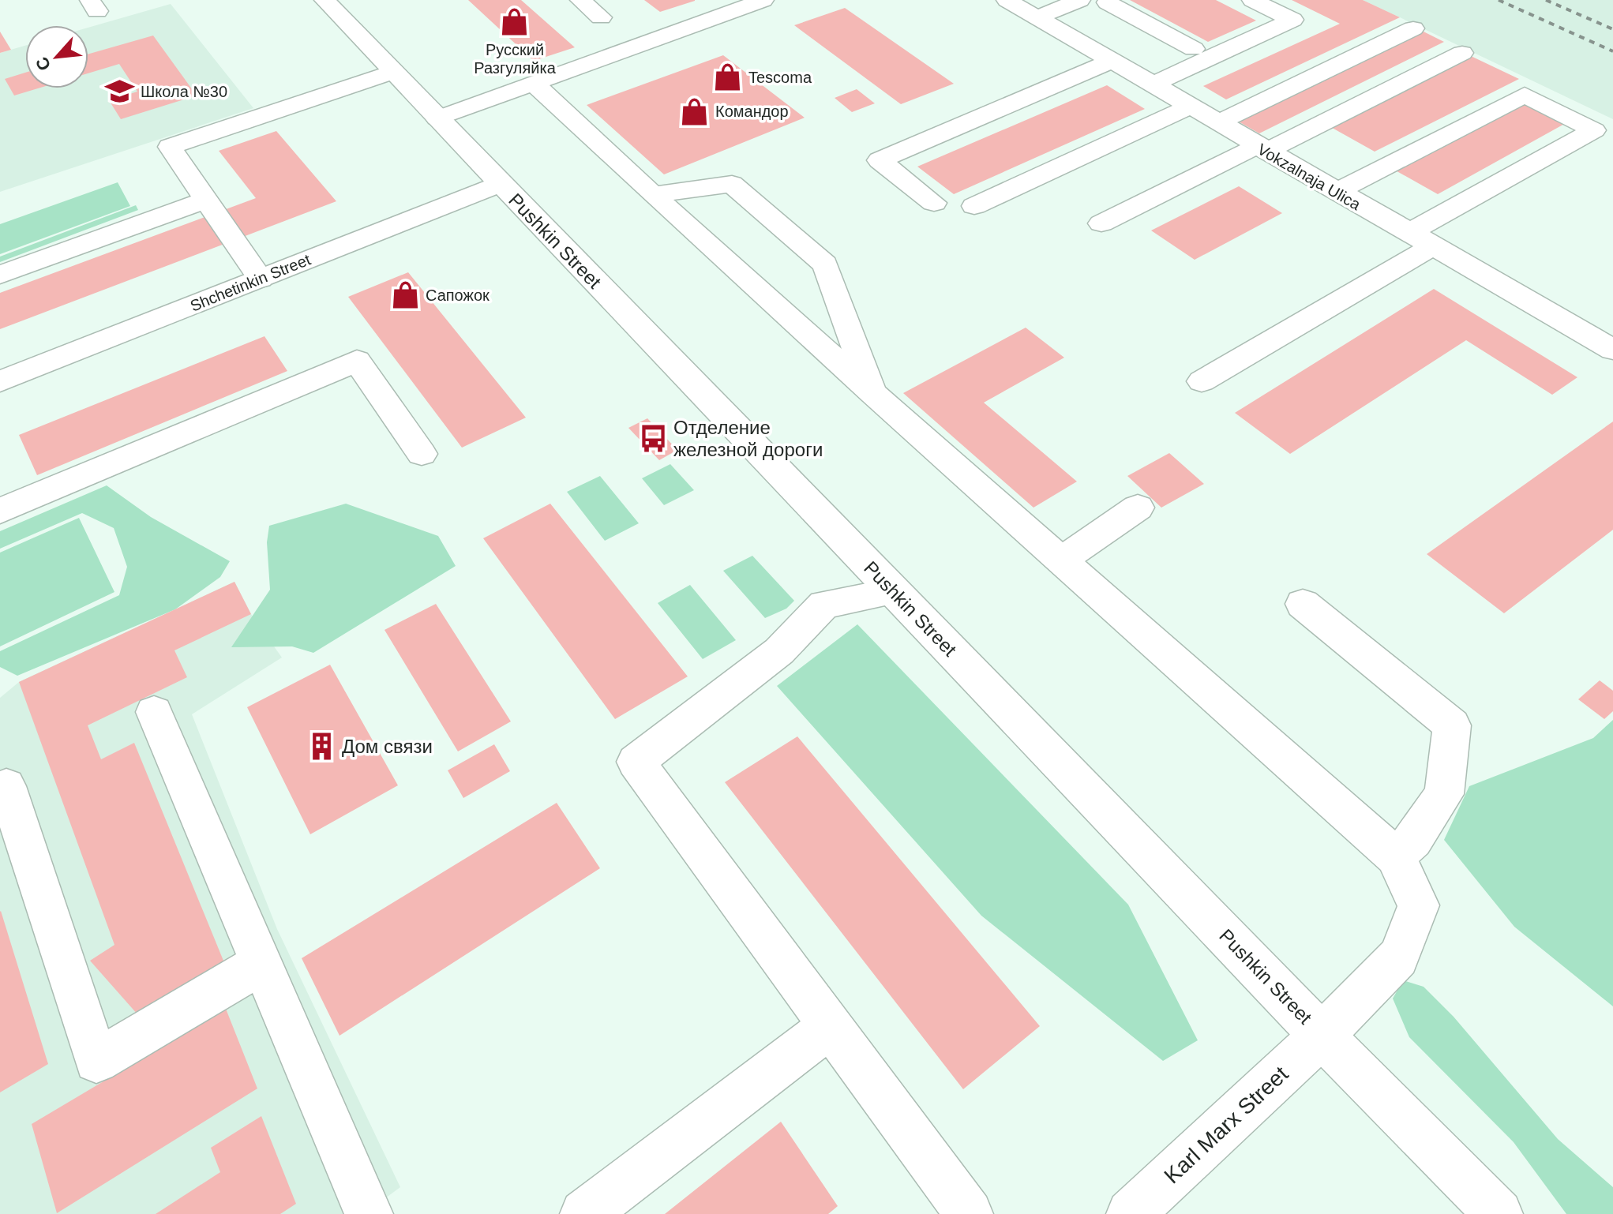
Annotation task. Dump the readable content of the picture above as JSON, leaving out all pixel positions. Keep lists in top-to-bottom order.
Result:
{
  "streets": {
    "main road": [
      "Vokzalnaja Ulica",
      "Pushkin Street",
      "Shchetinkin Street",
      "Karl Marx Street"
    ]
  },
  "crossings": [
    ["Pushkin Street", "Shchetinkin Street"],
    ["Pushkin Street", "Karl Marx Street"]
  ],
  "places": {
    "shop": [
      "Русский Разгуляйка",
      "Tescoma",
      "Командор",
      "Сапожок"
    ],
    "school or university": ["Школа №30"],
    "bus stop": ["Отделение железной дороги"],
    "building": ["Дом связи"]
  },
  "north": "bottom left"
}
